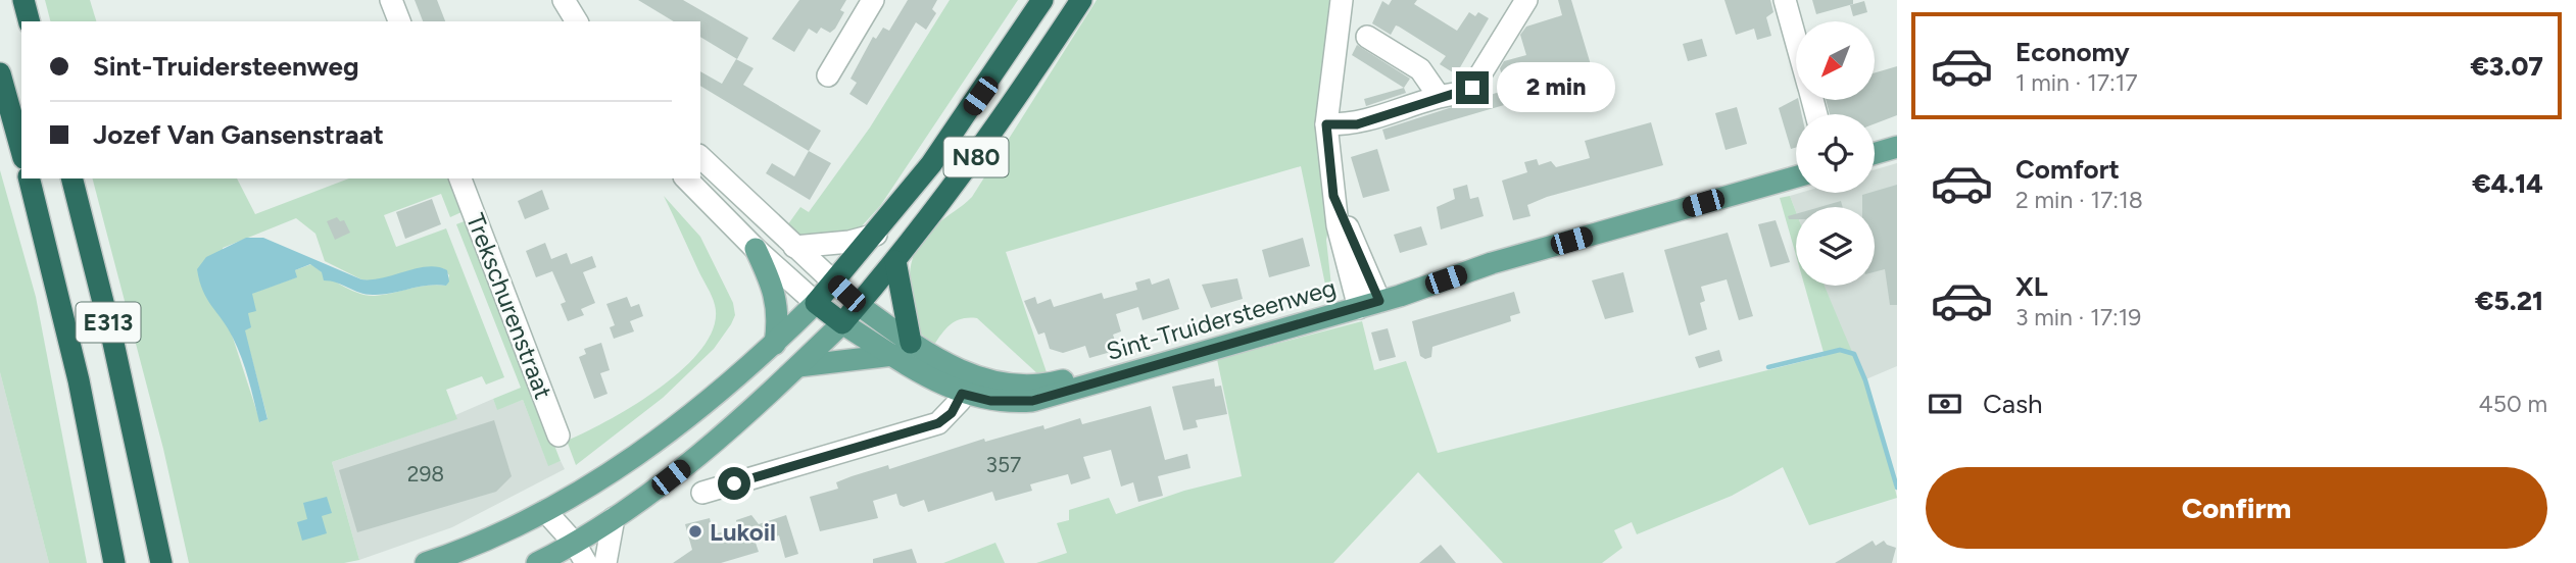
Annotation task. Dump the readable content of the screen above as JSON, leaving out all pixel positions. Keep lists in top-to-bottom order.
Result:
{
  "streets": {
    "highway": ["N80", "Sint-Truidersteenweg", "E313"],
    "street": ["Trekschurenstraat"]
  },
  "crossings": [
    ["N80", "Sint-Truidersteenweg"]
  ],
  "places": ["Lukoil"],
  "house_numbers": ["357", "298"],
  "north": "bottom left",
  "page": {
    "list": [
      {
        "name": "Economy",
        "note": "1 min · 17:17",
        "value": "€3.07"
      },
      {
        "name": "Comfort",
        "note": "2 min · 17:18",
        "value": "€4.14"
      },
      {
        "name": "XL",
        "note": "3 min · 17:19",
        "value": "€5.21"
      }
    ],
    "banner": ["Sint-Truidersteenweg", "Jozef Van Gansenstraat"],
    "bubble": "2 min",
    "pay": ["Cash", "450 m"],
    "buttons": "Confirm"
  }
}
